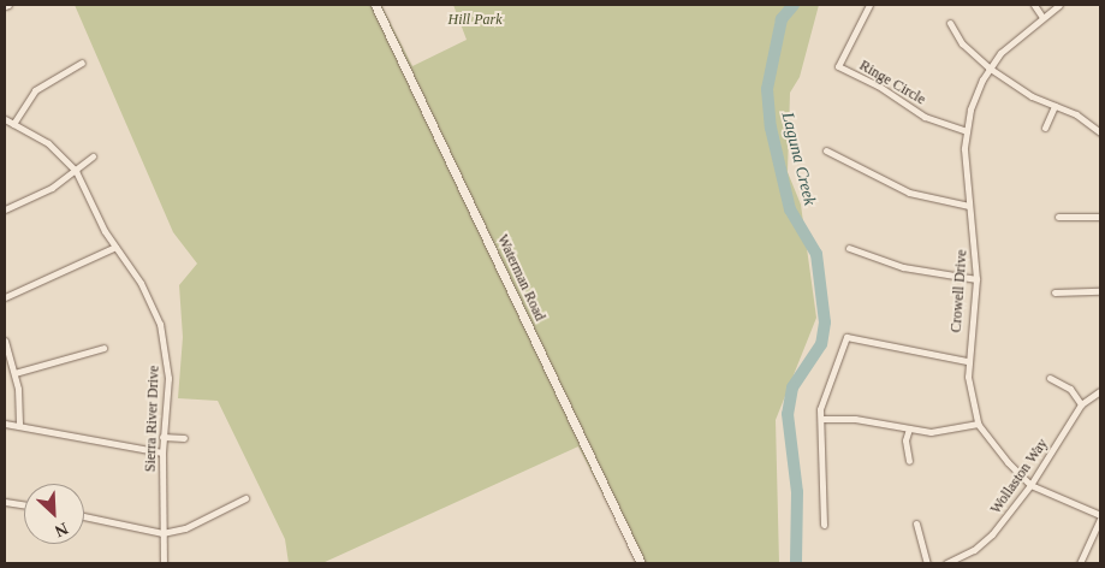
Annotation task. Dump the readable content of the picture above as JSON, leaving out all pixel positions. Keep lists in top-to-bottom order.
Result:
{
  "streets": {
    "main road": ["Waterman Road"],
    "street": [
      "Ringe Circle",
      "Crowell Drive",
      "Sierra River Drive",
      "Wollaston Way"
    ]
  },
  "crossings": [
    ["Ringe Circle", "Crowell Drive"],
    ["Crowell Drive", "Wollaston Way"]
  ],
  "water": ["Laguna Creek"],
  "parks": ["Hill Park"],
  "north": "bottom right"
}
